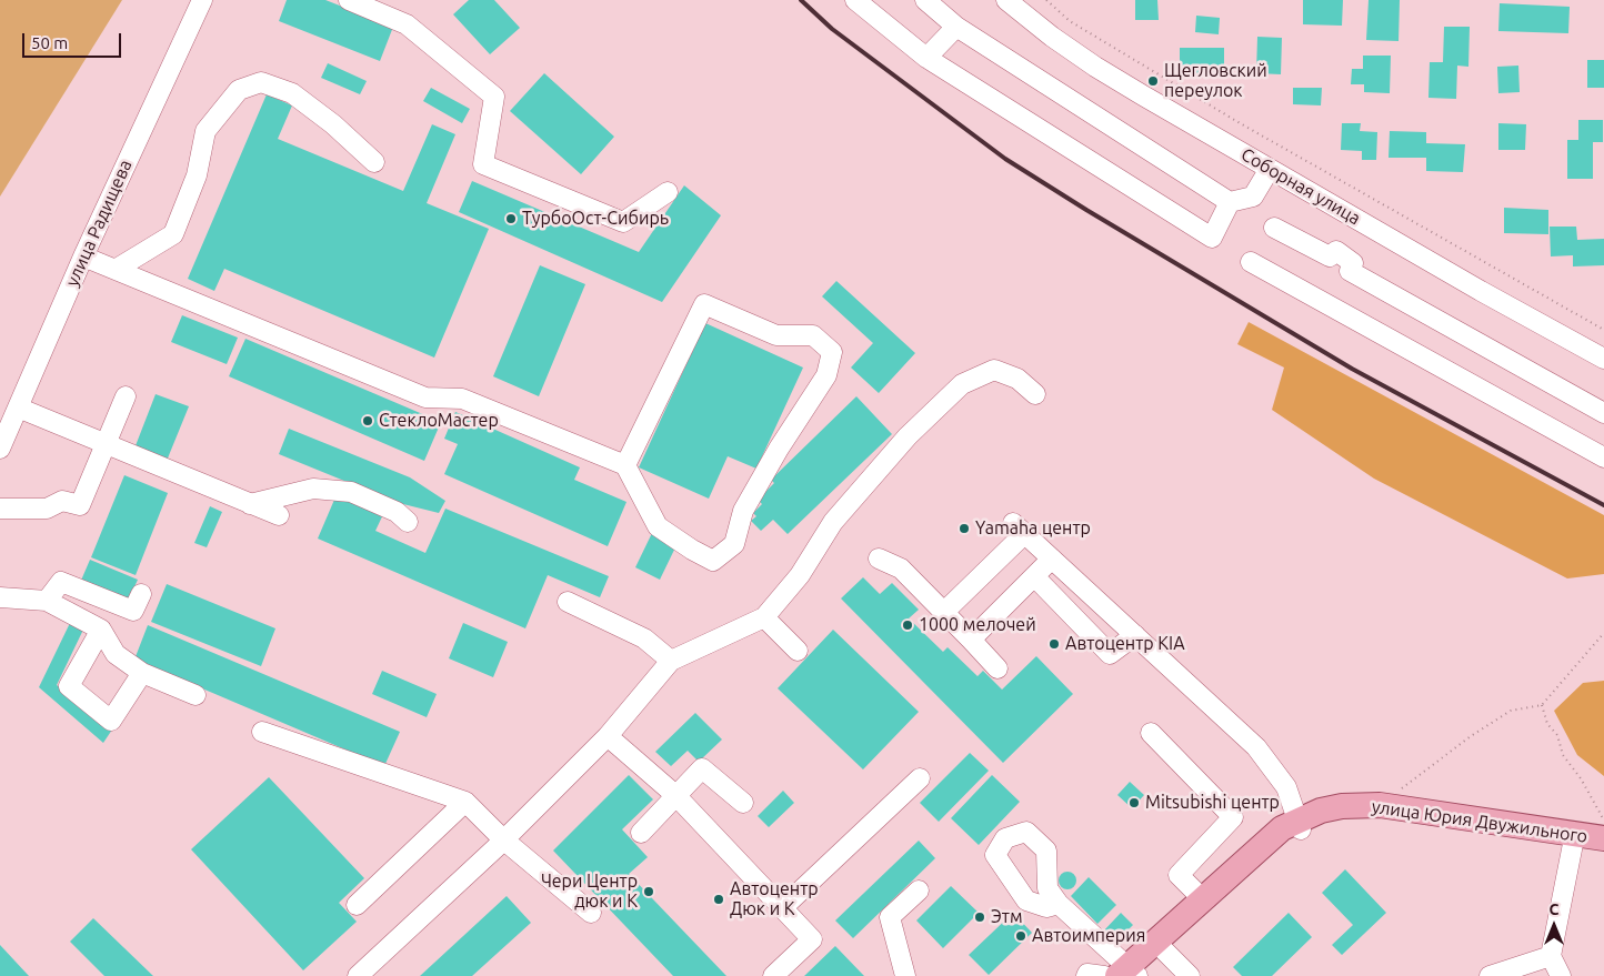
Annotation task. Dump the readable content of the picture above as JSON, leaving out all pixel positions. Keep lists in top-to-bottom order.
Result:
{
  "streets": {
    "main road": ["улица Юрия Двужильного"],
    "street": ["Соборная улица", "улица Радищева"]
  },
  "places": [
    "Щегловский переулок",
    "ТурбоОст-Сибирь",
    "СтеклоМастер",
    "Yamaha центр",
    "1000 мелочей",
    "Автоцентр KIA",
    "Mitsubishi центр",
    "Чери Центр дюк и К",
    "Автоцентр Дюк и К",
    "Этм",
    "Автоимперия"
  ],
  "scale_bar": "50 m",
  "north": "top"
}
